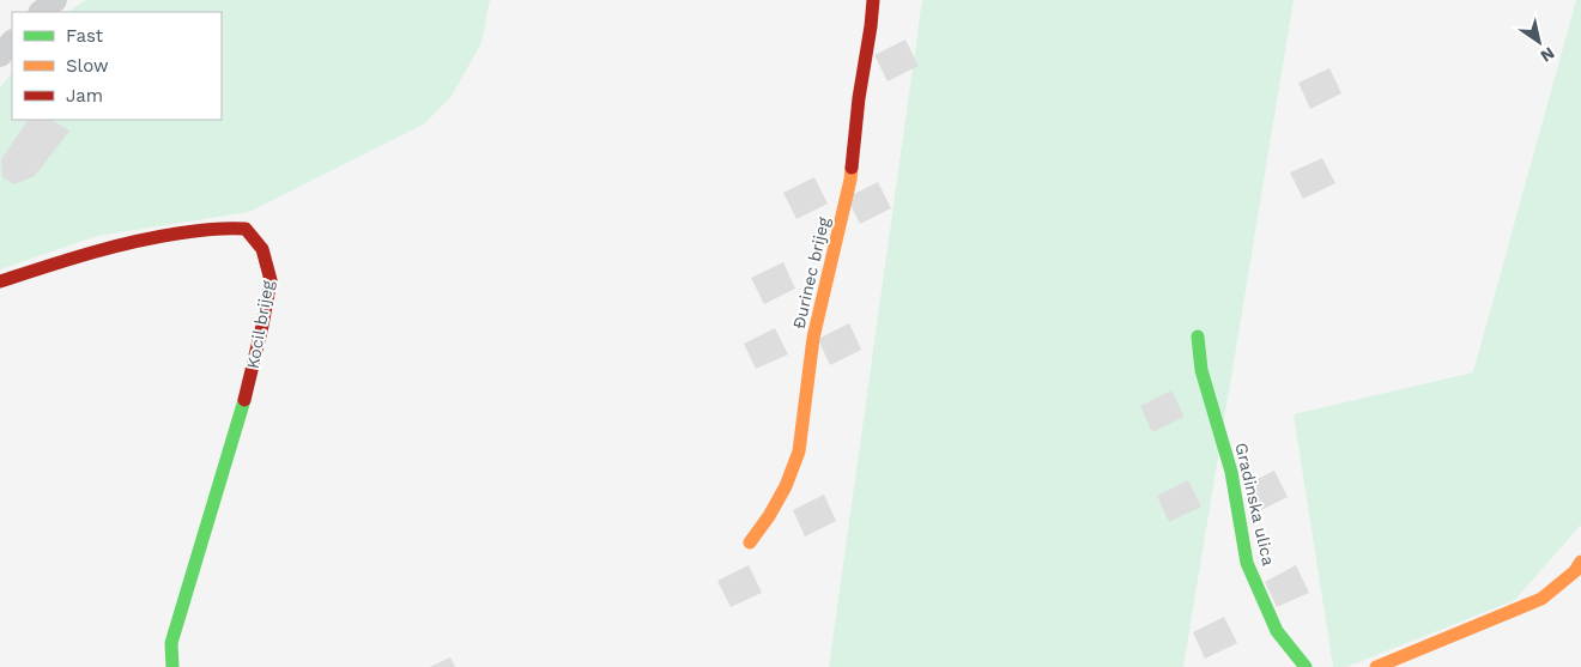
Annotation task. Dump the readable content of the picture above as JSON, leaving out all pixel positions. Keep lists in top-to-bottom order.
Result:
{
  "streets": {
    "street": ["Đurinec brijeg", "Kocil brijeg", "Gradinska ulica"]
  },
  "legend": ["Fast", "Slow", "Jam"],
  "north": "bottom right"
}
